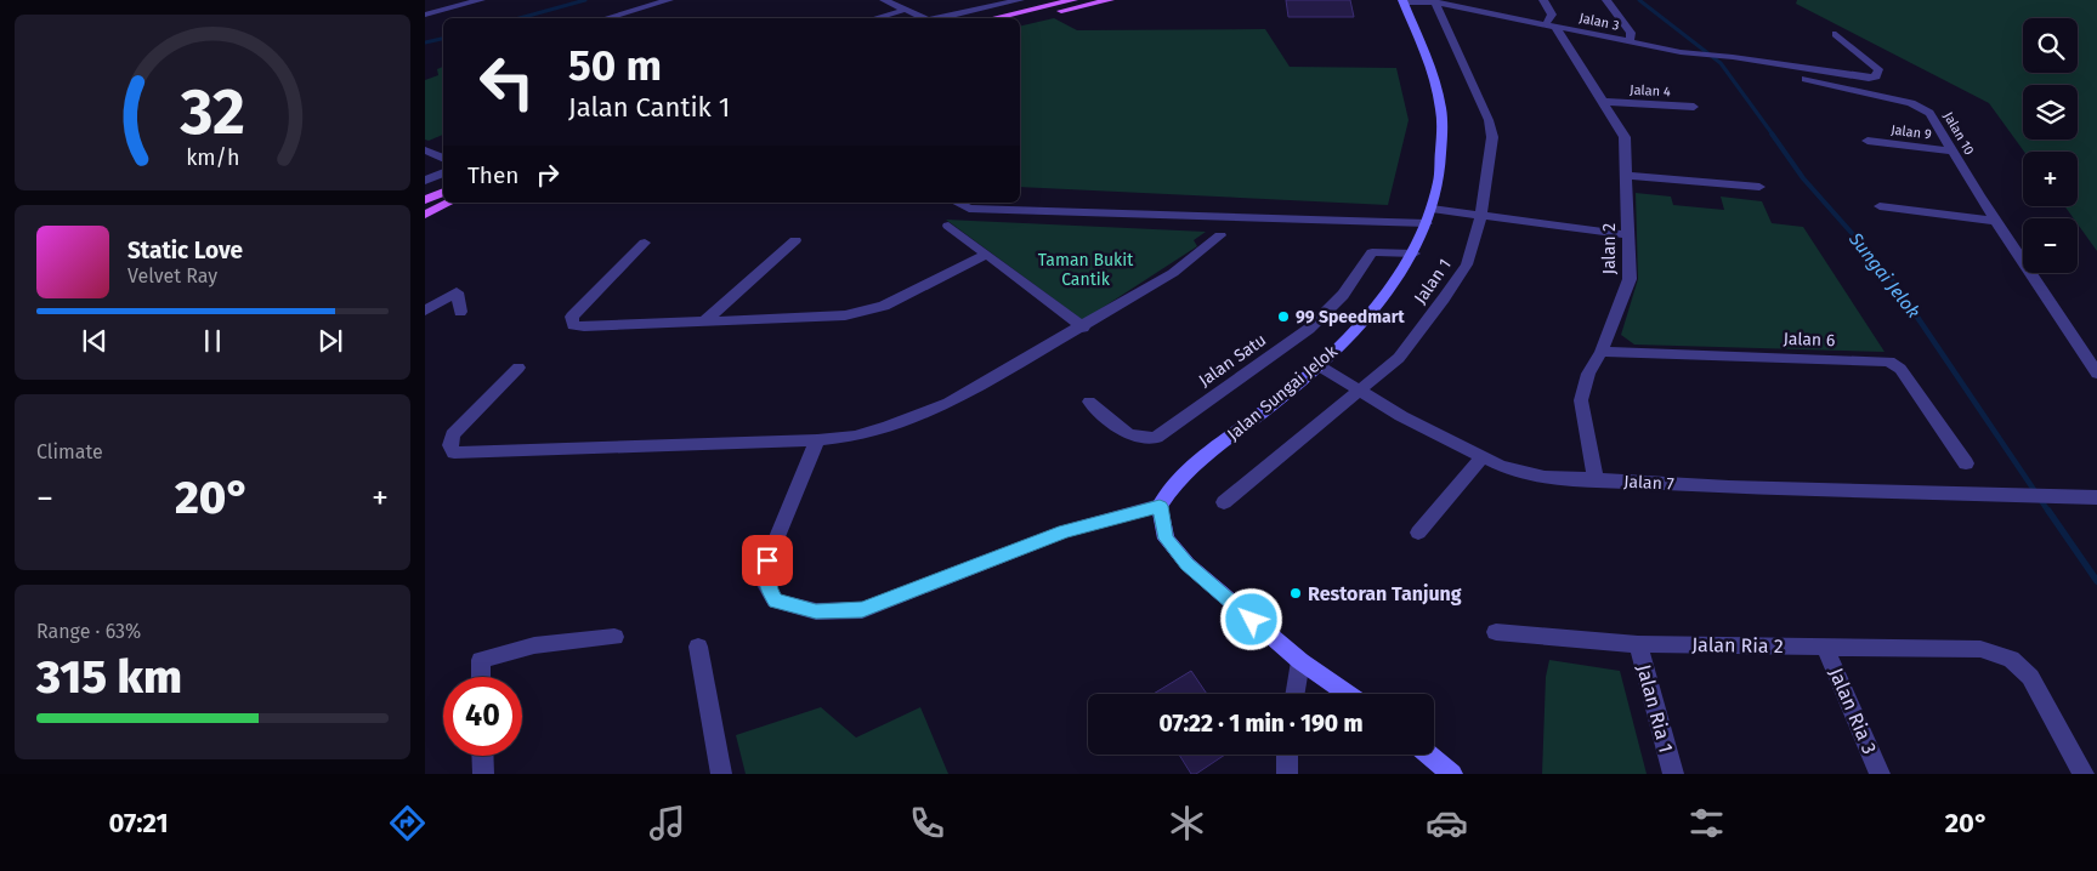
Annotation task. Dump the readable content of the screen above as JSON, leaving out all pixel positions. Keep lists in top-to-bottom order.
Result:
{
  "streets": {
    "street": [
      "Jalan 3",
      "Jalan 4",
      "Jalan 9",
      "Jalan 10",
      "Jalan 2",
      "Jalan 1",
      "Jalan 6",
      "Jalan Satu",
      "Jalan Sungai Jelok",
      "Jalan 7",
      "Jalan Ria 2",
      "Jalan Ria 1",
      "Jalan Ria 3"
    ]
  },
  "crossings": [
    ["Jalan 3", "Jalan 2"],
    ["Jalan 3", "Jalan 1"],
    ["Jalan 3", "Jalan Sungai Jelok"],
    ["Jalan 4", "Jalan 2"],
    ["Jalan 9", "Jalan 10"],
    ["Jalan 2", "Jalan 6"],
    ["Jalan 2", "Jalan 7"],
    ["Jalan 1", "Jalan 7"],
    ["Jalan Satu", "Jalan Sungai Jelok"],
    ["Jalan Sungai Jelok", "Jalan 7"],
    ["Jalan Ria 2", "Jalan Ria 1"],
    ["Jalan Ria 2", "Jalan Ria 3"]
  ],
  "water": ["Sungai Jelok"],
  "parks": ["Taman Bukit Cantik"],
  "places": ["99 Speedmart", "Restoran Tanjung"],
  "page": {
    "map_buttons": ["+", "−"],
    "turn": ["50 m", "Jalan Cantik 1"],
    "then": "Then",
    "song": ["Static Love", "Velvet Ray"],
    "tile": [
      "Climate",
      ["Range · 63%", "315 km"]
    ],
    "heat": ["−", "20°", "+"],
    "limit": "40",
    "trip": "07:22 · 1 min · 190 m",
    "tabs": ["07:21", "20°"],
    "gauge": ["32", "km/h"]
  }
}
